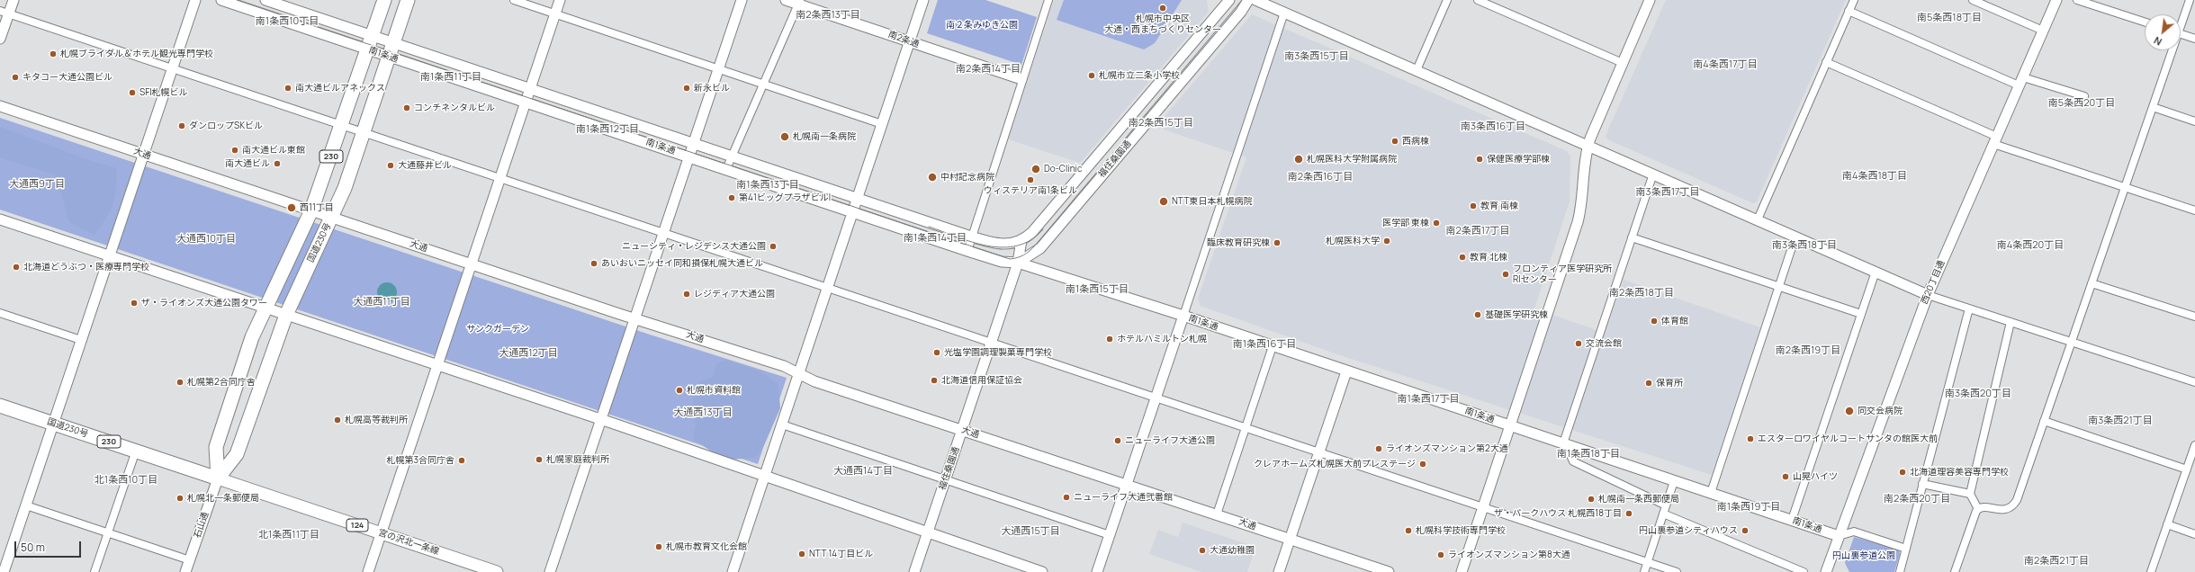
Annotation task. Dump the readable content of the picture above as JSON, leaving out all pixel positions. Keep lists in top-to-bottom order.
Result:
{
  "streets": {
    "highway": ["230", "国道230号"],
    "main road": ["124", "宮の沢北一条線"],
    "street": [
      "南2条通",
      "南1条通",
      "大通",
      "福住桑園通",
      "西20丁目通",
      "石山通"
    ]
  },
  "crossings": [
    ["南1条通", "230"],
    ["南1条通", "福住桑園通"],
    ["南1条通", "国道230号"],
    ["南1条通", "西20丁目通"],
    ["大通", "230"],
    ["大通", "福住桑園通"],
    ["大通", "国道230号"],
    ["230", "国道230号"],
    ["230", "石山通"],
    ["230", "宮の沢北一条線"],
    ["国道230号", "石山通"],
    ["国道230号", "宮の沢北一条線"],
    ["石山通", "宮の沢北一条線"]
  ],
  "districts": [
    "南2条西13丁目",
    "南5条西18丁目",
    "南1条西10丁目",
    "南3条西15丁目",
    "南4条西17丁目",
    "南2条西14丁目",
    "南1条西11丁目",
    "南5条西20丁目",
    "南2条西15丁目",
    "南3条西16丁目",
    "南1条西12丁目",
    "南4条西18丁目",
    "南2条西16丁目",
    "大通西9丁目",
    "南1条西13丁目",
    "南3条西17丁目",
    "南2条西17丁目",
    "南1条西14丁目",
    "大通西10丁目",
    "南3条西18丁目",
    "南4条西20丁目",
    "南1条西15丁目",
    "南2条西18丁目",
    "大通西11丁目",
    "南1条西16丁目",
    "南2条西19丁目",
    "大通西12丁目",
    "南3条西20丁目",
    "南1条西17丁目",
    "大通西13丁目",
    "南3条西21丁目",
    "南1条西18丁目",
    "大通西14丁目",
    "北1条西10丁目",
    "南2条西20丁目",
    "南1条西19丁目",
    "大通西15丁目",
    "北1条西11丁目",
    "南2条西21丁目"
  ],
  "parks": ["南２条みゆき公園", "サンクガーデン", "円山裏参道公園"],
  "places": [
    "札幌市中央区 大通・西まちづくりセンター",
    "札幌ブライダル＆ホテル観光専門学校",
    "札幌市立二条小学校",
    "キタコー大通公園ビル",
    "南大通ビルアネックス",
    "新永ビル",
    "SFI札幌ビル",
    "コンチネンタルビル",
    "ダンロップSKビル",
    "札幌南一条病院",
    "西病棟",
    "南大通ビル東館",
    "札幌医科大学附属病院",
    "保健医療学部棟",
    "南大通ビル",
    "大通藤井ビル",
    "Do-Clinic",
    "中村記念病院",
    "ウィステリア南1条ビル",
    "第41ビッグプラザビルI",
    "NTT東日本札幌病院",
    "教育 南棟",
    "西11丁目",
    "医学部 東棟",
    "札幌医科大学",
    "臨床教育研究棟",
    "ニューシティ・レジデンス大通公園",
    "教育 北棟",
    "あいおいニッセイ同和損保札幌大通ビル",
    "北海道どうぶつ・医療専門学校",
    "フロンティア医学研究所 RIセンター",
    "レジディア大通公園",
    "ザ・ライオンズ大通公園タワー",
    "基礎医学研究棟",
    "体育館",
    "ホテルハミルトン札幌",
    "交流会館",
    "光塩学園調理製菓専門学校",
    "北海道信用保証協会",
    "札幌第2合同庁舎",
    "保育所",
    "札幌市資料館",
    "同交会病院",
    "札幌高等裁判所",
    "エスターロワイヤルコートサンタの館医大前",
    "ニューライフ大通公園",
    "ライオンズマンション第2大通",
    "札幌家庭裁判所",
    "札幌第3合同庁舎",
    "クレアホームズ札幌医大前プレステージ",
    "北海道理容美容専門学校",
    "山晃ハイツ",
    "ニューライフ大通弐番館",
    "札幌北一条郵便局",
    "札幌南一条西郵便局",
    "ザ・パークハウス 札幌西18丁目",
    "札幌科学技術専門学校",
    "円山裏参道シティハウス",
    "札幌市教育文化会館",
    "大通幼稚園",
    "NTT 14丁目ビル",
    "ライオンズマンション第8大通"
  ],
  "scale_bar": "50 m",
  "north": "bottom left"
}
